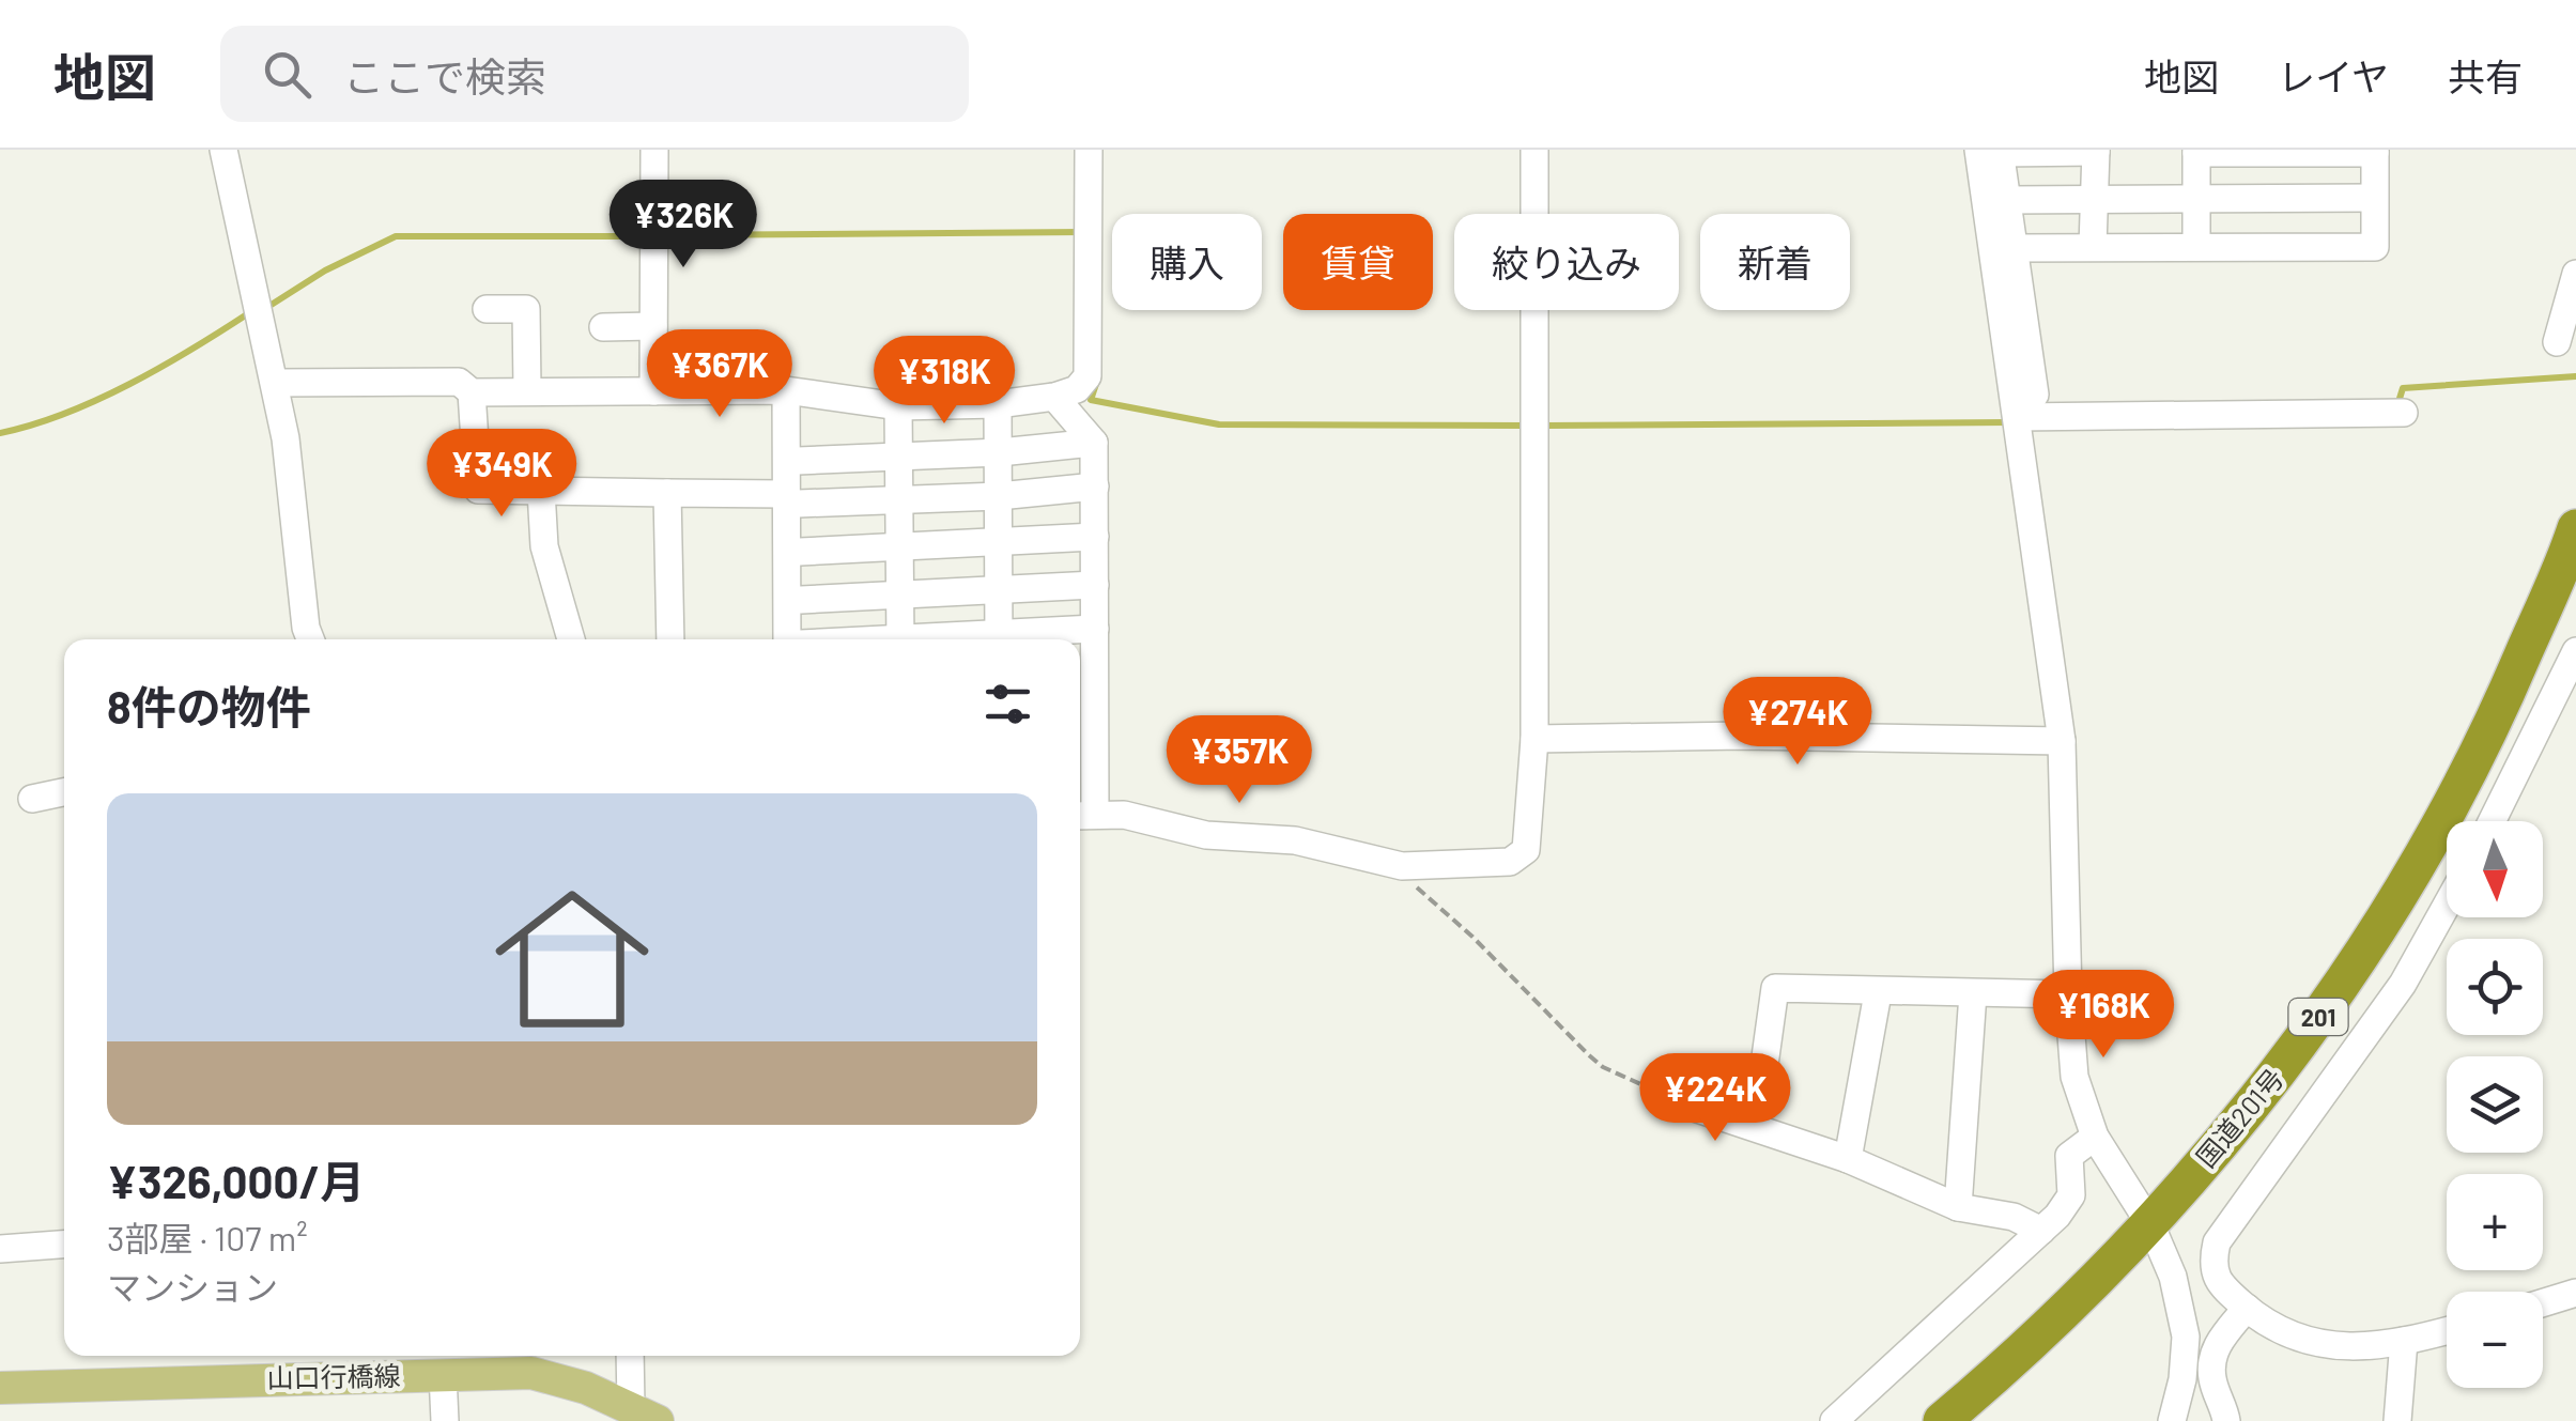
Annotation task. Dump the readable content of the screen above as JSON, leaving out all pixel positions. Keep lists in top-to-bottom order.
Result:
{
  "streets": {
    "highway": ["201", "国道201号"],
    "main road": ["山口行橋線"]
  },
  "north": "bottom",
  "page": {
    "header": "地図",
    "search": "ここで検索",
    "nav": ["地図", "レイヤ", "共有"],
    "price": [
      "¥326K",
      "¥367K",
      "¥318K",
      "¥349K",
      "¥274K",
      "¥357K",
      "¥168K",
      "¥224K"
    ],
    "chip": [
      "購入",
      "賃貸",
      "絞り込み",
      "新着"
    ],
    "heading": "8件の物件",
    "list": [
      {
        "name": "¥326,000/月",
        "note": "3部屋 · 107 m² · マンション"
      }
    ],
    "map_buttons": ["+", "−"]
  }
}
